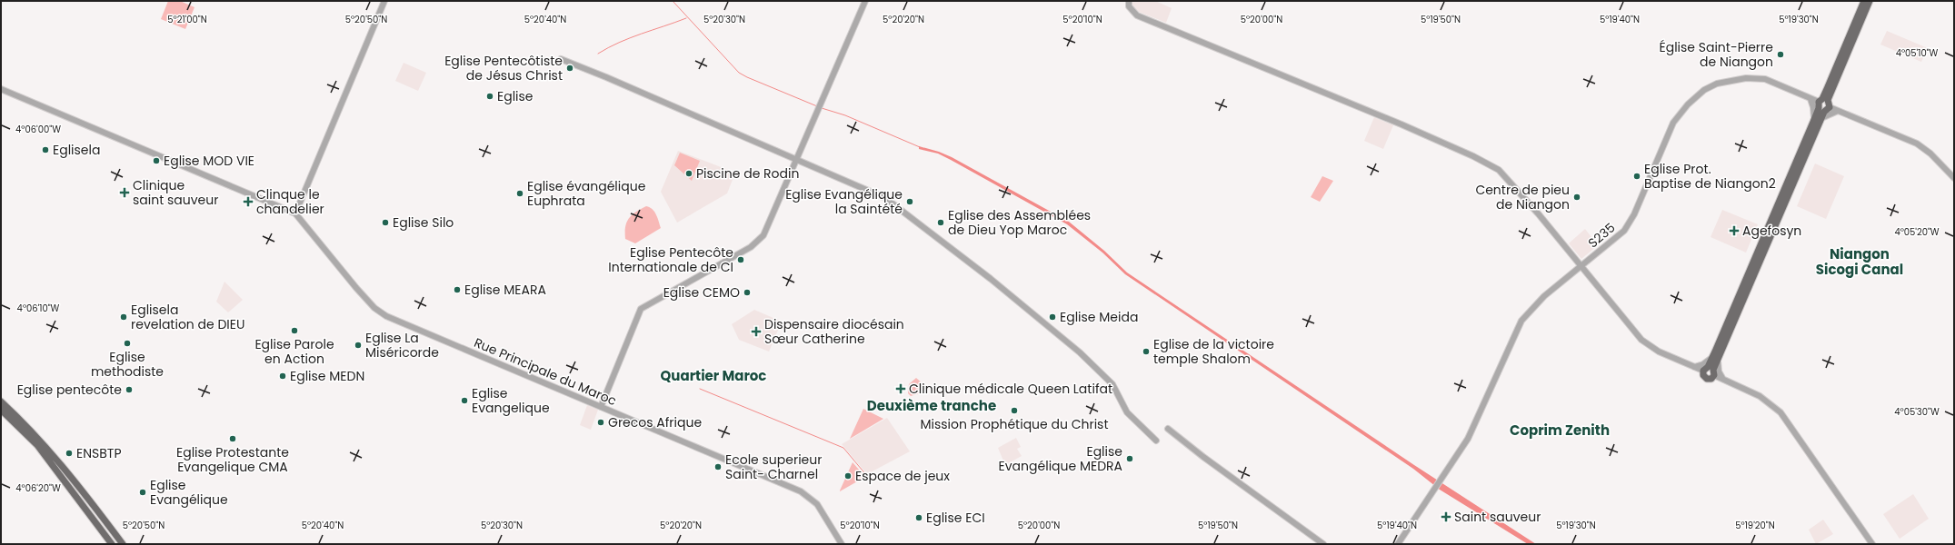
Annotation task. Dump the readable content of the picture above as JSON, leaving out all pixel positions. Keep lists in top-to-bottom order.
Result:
{
  "streets": {
    "street": ["S235", "Rue Principale du Maroc"]
  },
  "districts": [
    "Niangon Sicogi Canal",
    "Quartier Maroc",
    "Deuxième tranche",
    "Coprim Zenith"
  ],
  "places": {
    "other": [
      "Église Saint-Pierre de Niangon",
      "Eglise Pentecôtiste de Jésus Christ",
      "Eglise",
      "Eglisela",
      "Eglise MOD VIE",
      "Piscine de Rodin",
      "Eglise Prot. Baptise de Niangon2",
      "Eglise évangélique Euphrata",
      "Centre de pieu de Niangon",
      "Eglise Evangélique la Saintété",
      "Eglise Silo",
      "Eglise des Assemblées de Dieu Yop Maroc",
      "Eglise Pentecôte Internationale de CI",
      "Eglise MEARA",
      "Eglise CEMO",
      "Eglisela revelation de DIEU",
      "Eglise Meida",
      "Eglise Parole en Action",
      "Eglise methodiste",
      "Eglise La Miséricorde",
      "Eglise de la victoire temple Shalom",
      "Eglise MEDN",
      "Eglise pentecôte",
      "Eglise Evangelique",
      "Mission Prophétique du Christ",
      "Grecos Afrique",
      "Eglise Protestante Evangelique CMA",
      "ENSBTP",
      "Eglise Evangélique MEDRA",
      "Ecole superieur Saint- Charnel",
      "Espace de jeux",
      "Eglise Evangélique",
      "Eglise ECI"
    ],
    "health": [
      "Clinique saint sauveur",
      "Clinque le chandelier",
      "Agefosyn",
      "Dispensaire diocésain Sœur Catherine",
      "Clinique médicale Queen Latifat",
      "Saint sauveur"
    ]
  },
  "coordinates": [
    "5°20'50\"N",
    "5°20'40\"N",
    "5°20'30\"N",
    "5°20'20\"N",
    "5°20'10\"N",
    "5°20'00\"N",
    "5°19'50\"N",
    "5°19'40\"N",
    "5°19'30\"N",
    "5°21'00\"N",
    "4°05'10\"W",
    "4°06'00\"W",
    "4°05'20\"W",
    "4°06'10\"W",
    "4°05'30\"W",
    "4°06'20\"W",
    "5°19'20\"N"
  ]
}
